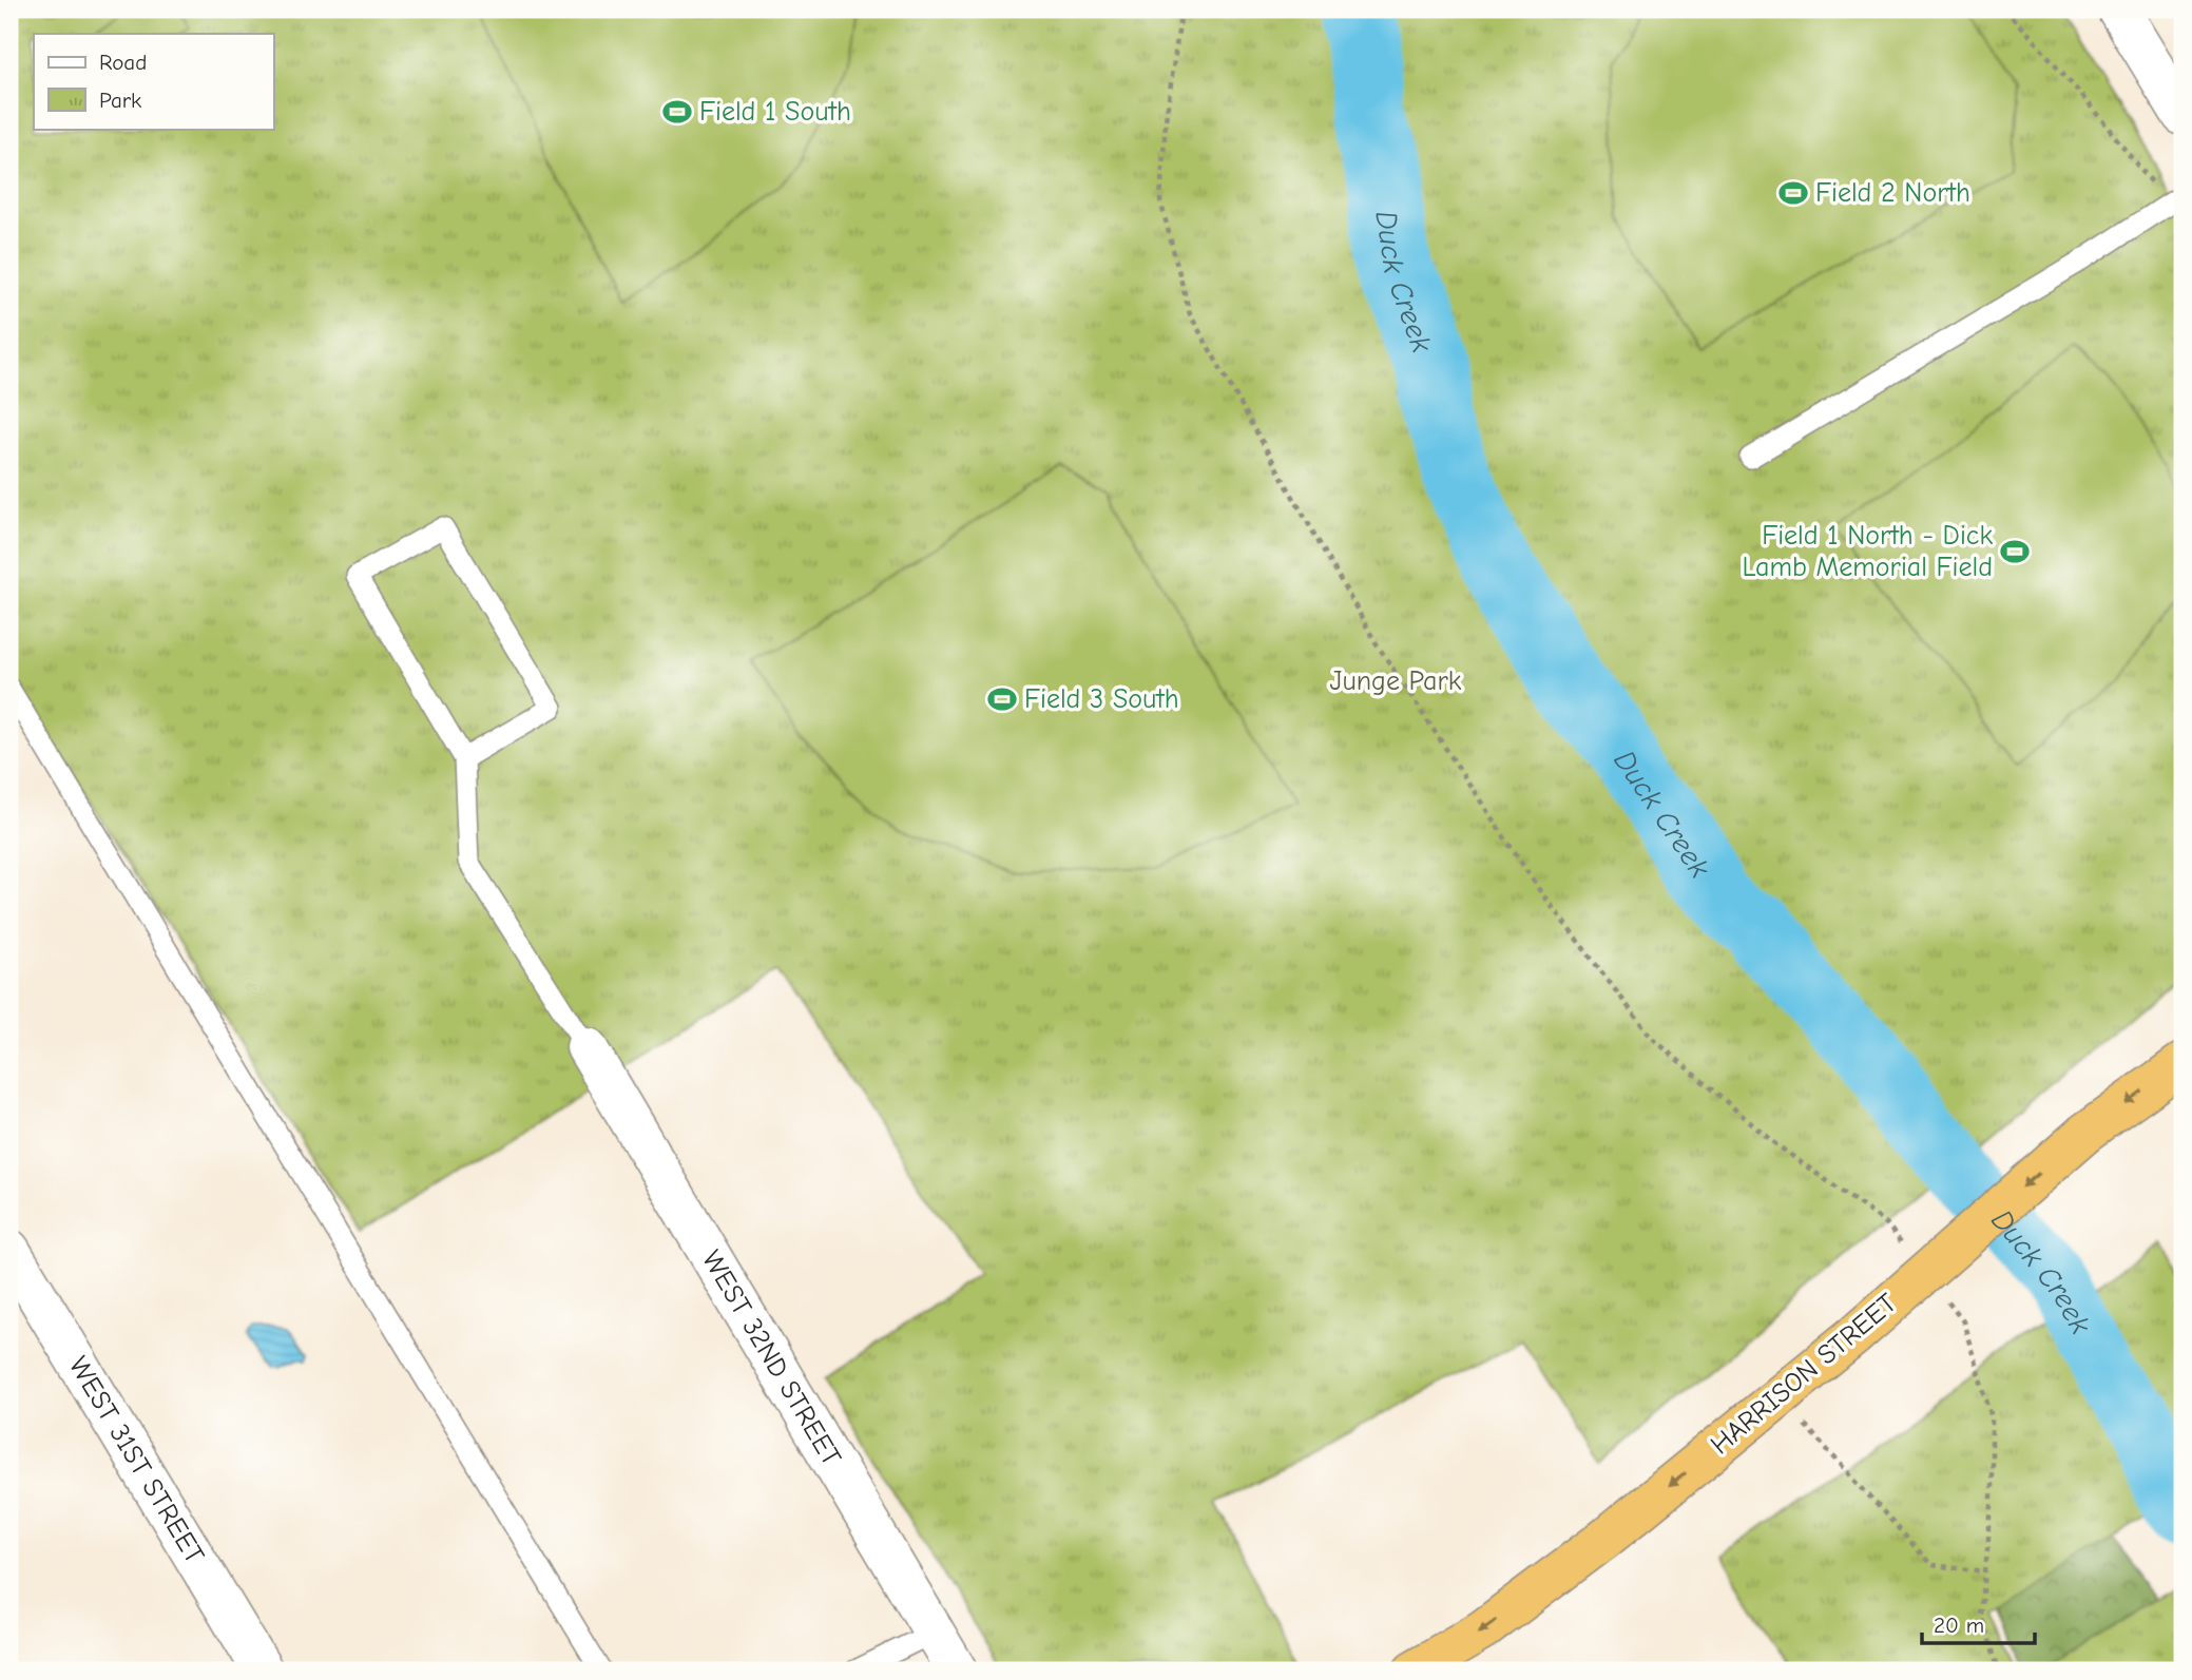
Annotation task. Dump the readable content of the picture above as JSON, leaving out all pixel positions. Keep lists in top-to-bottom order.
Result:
{
  "streets": {
    "highway": ["HARRISON STREET"],
    "street": ["WEST 32ND STREET", "WEST 31ST STREET"]
  },
  "one_way": ["HARRISON STREET"],
  "water": ["Duck Creek"],
  "parks": ["Junge Park"],
  "places": {
    "sports": [
      "Field 1 South",
      "Field 2 North",
      "Field 1 North - Dick Lamb Memorial Field",
      "Field 3 South"
    ]
  },
  "legend": ["Road", "Park"],
  "scale_bar": "20 m"
}
